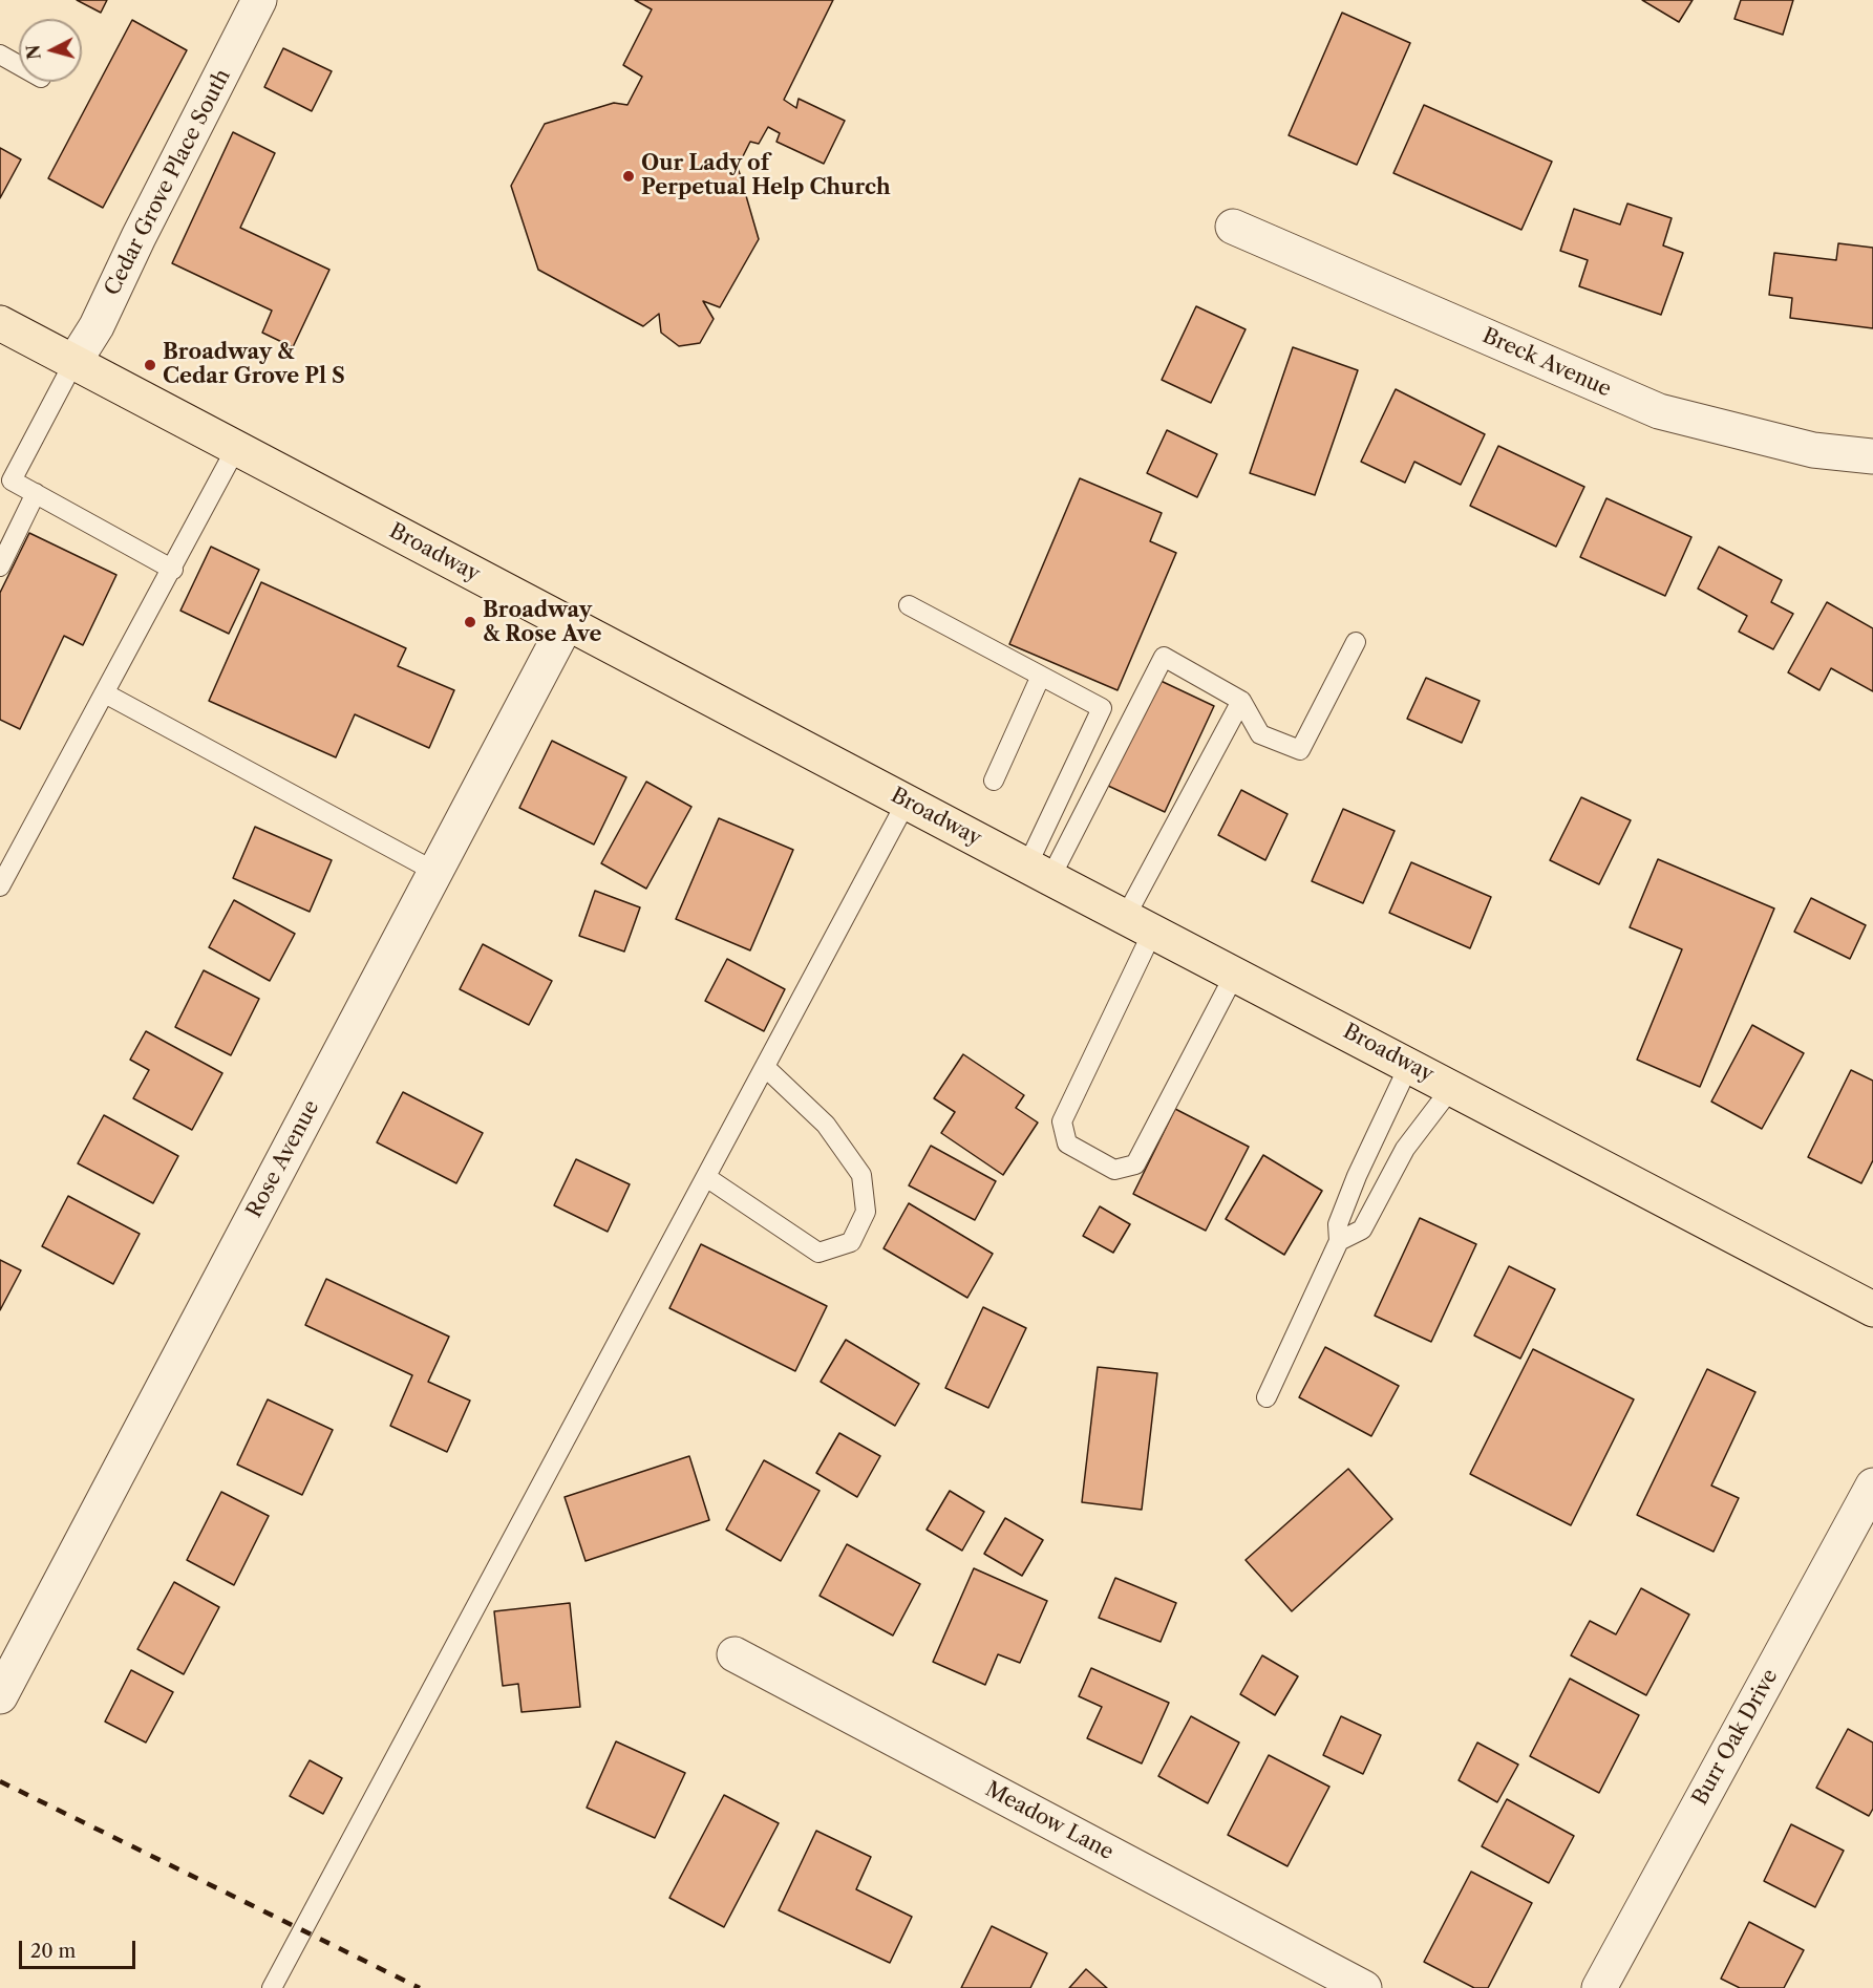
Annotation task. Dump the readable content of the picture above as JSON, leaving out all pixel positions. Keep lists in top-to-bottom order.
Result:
{
  "streets": {
    "main road": ["Broadway"],
    "street": [
      "Cedar Grove Place South",
      "Breck Avenue",
      "Rose Avenue",
      "Burr Oak Drive",
      "Meadow Lane"
    ]
  },
  "crossings": [
    ["Cedar Grove Place South", "Broadway"],
    ["Broadway", "Rose Avenue"]
  ],
  "places": ["Our Lady of Perpetual Help Church", "Broadway & Cedar Grove Pl S", "Broadway & Rose Ave"],
  "scale_bar": "20 m",
  "north": "left"
}
